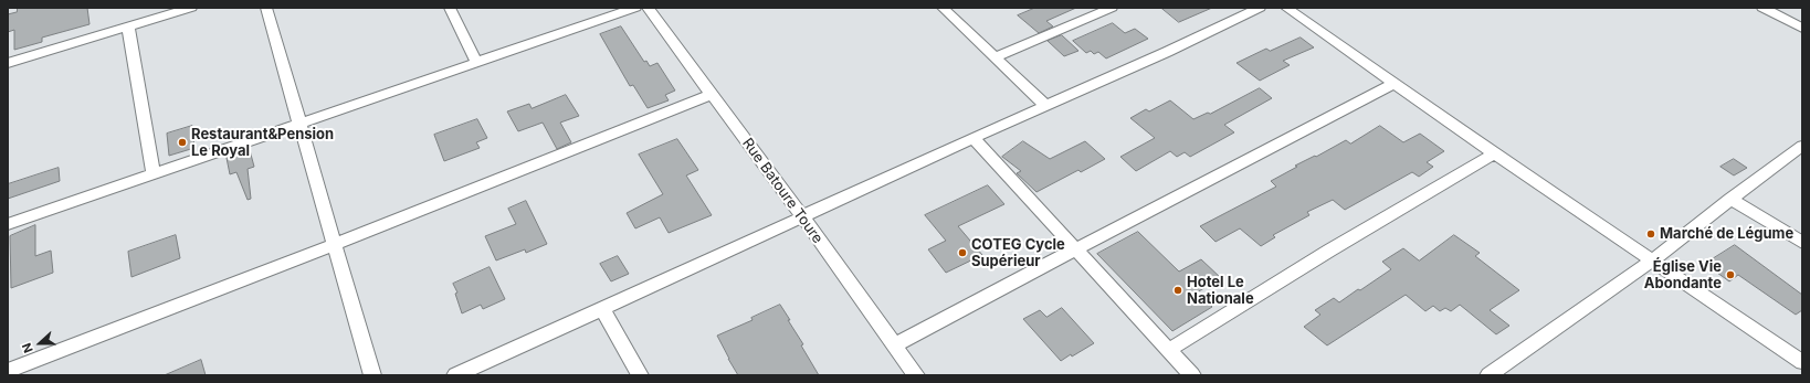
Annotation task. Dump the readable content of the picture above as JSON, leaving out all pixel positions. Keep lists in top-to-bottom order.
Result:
{
  "streets": {
    "street": ["Rue Batoure Toure"]
  },
  "places": [
    "Restaurant&Pension Le Royal",
    "Marché de Légume",
    "COTEG Cycle Supérieur",
    "Église Vie Abondante",
    "Hotel Le Nationale"
  ],
  "north": "left"
}
